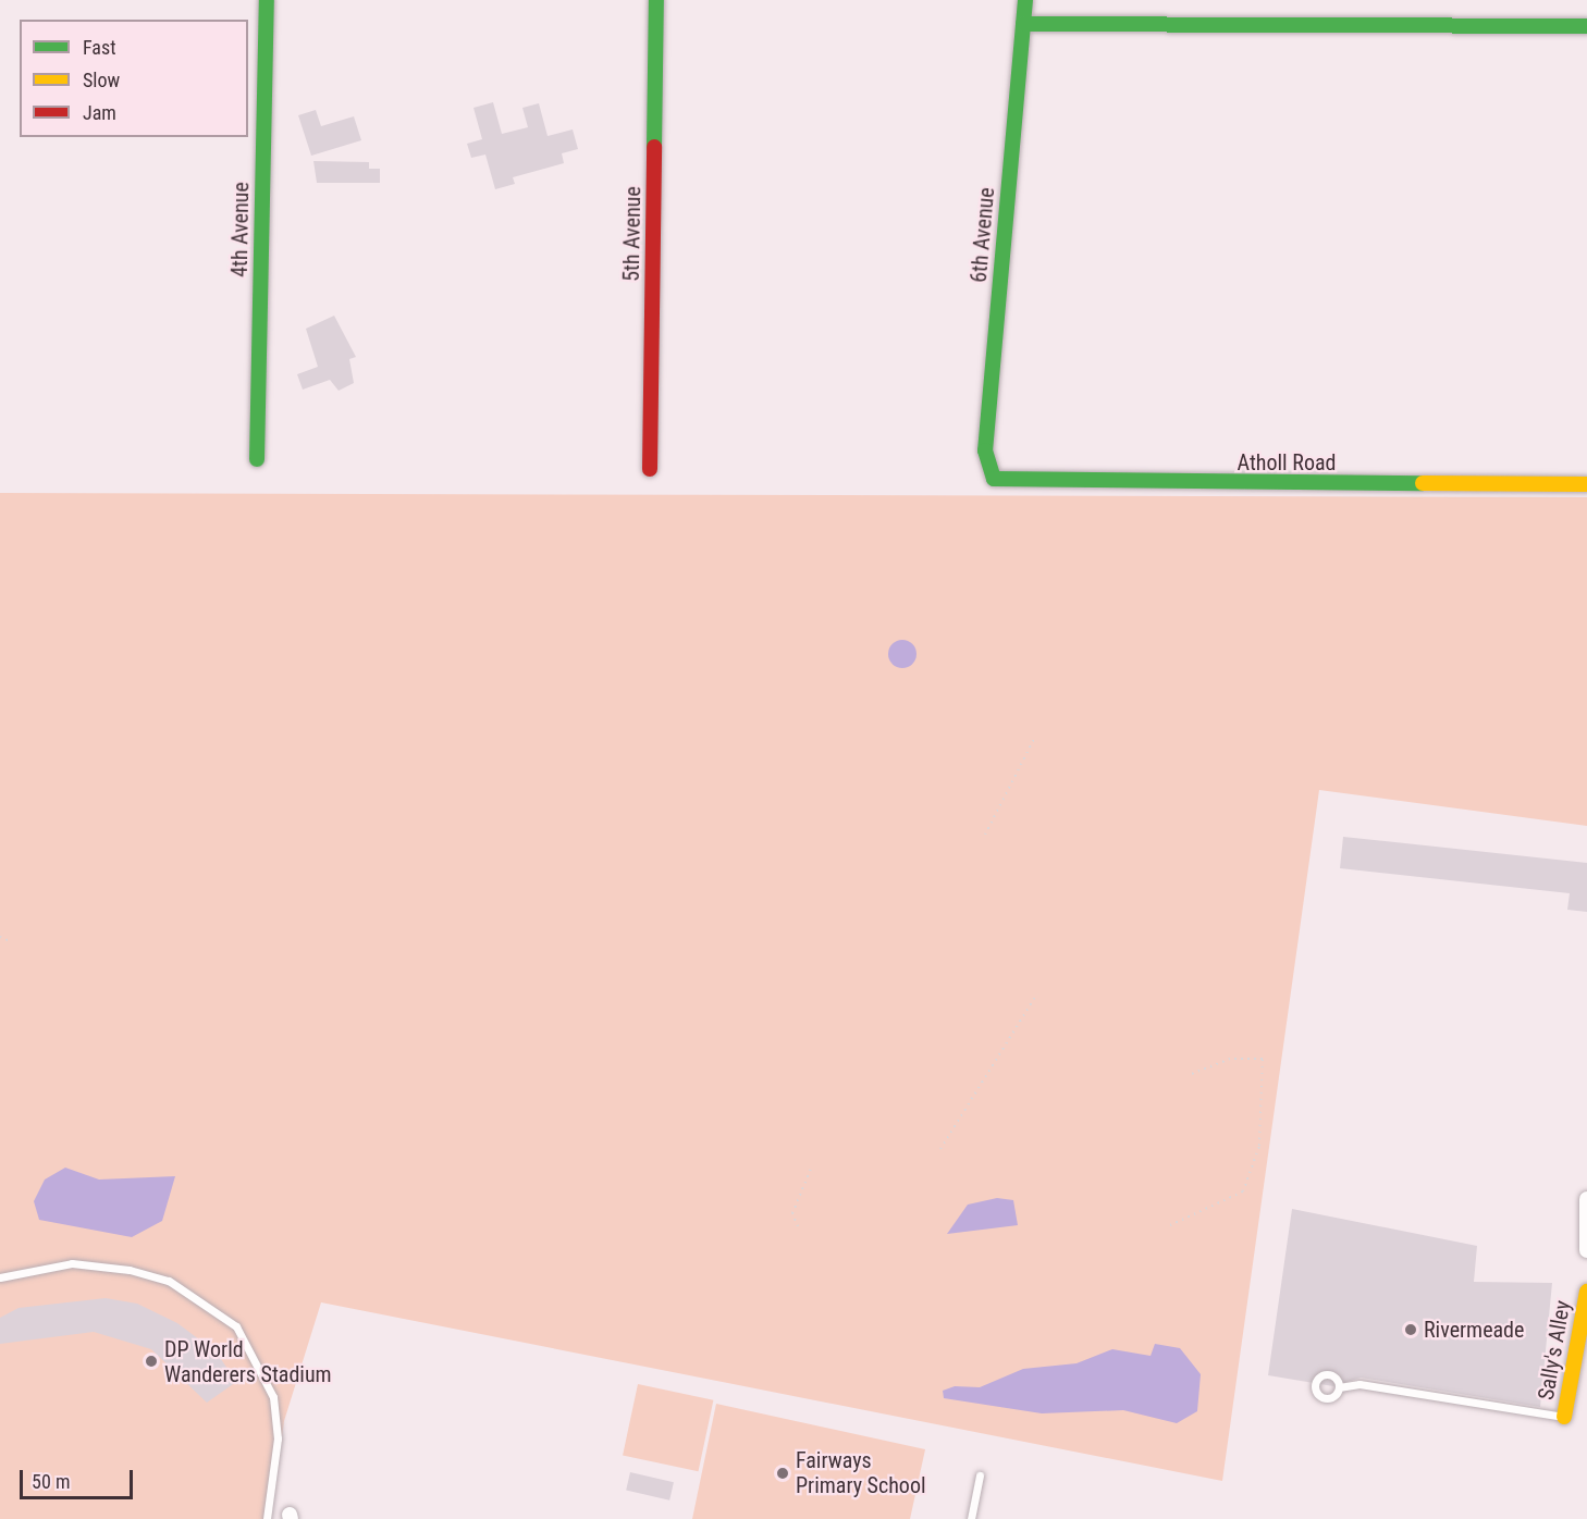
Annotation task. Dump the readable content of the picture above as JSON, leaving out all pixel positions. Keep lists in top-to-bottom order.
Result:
{
  "streets": {
    "street": [
      "4th Avenue",
      "5th Avenue",
      "6th Avenue",
      "Atholl Road",
      "Sally's Alley"
    ]
  },
  "crossings": [
    ["6th Avenue", "Atholl Road"]
  ],
  "places": ["Rivermeade", "DP World Wanderers Stadium", "Fairways Primary School"],
  "legend": ["Fast", "Slow", "Jam"],
  "scale_bar": "50 m"
}
